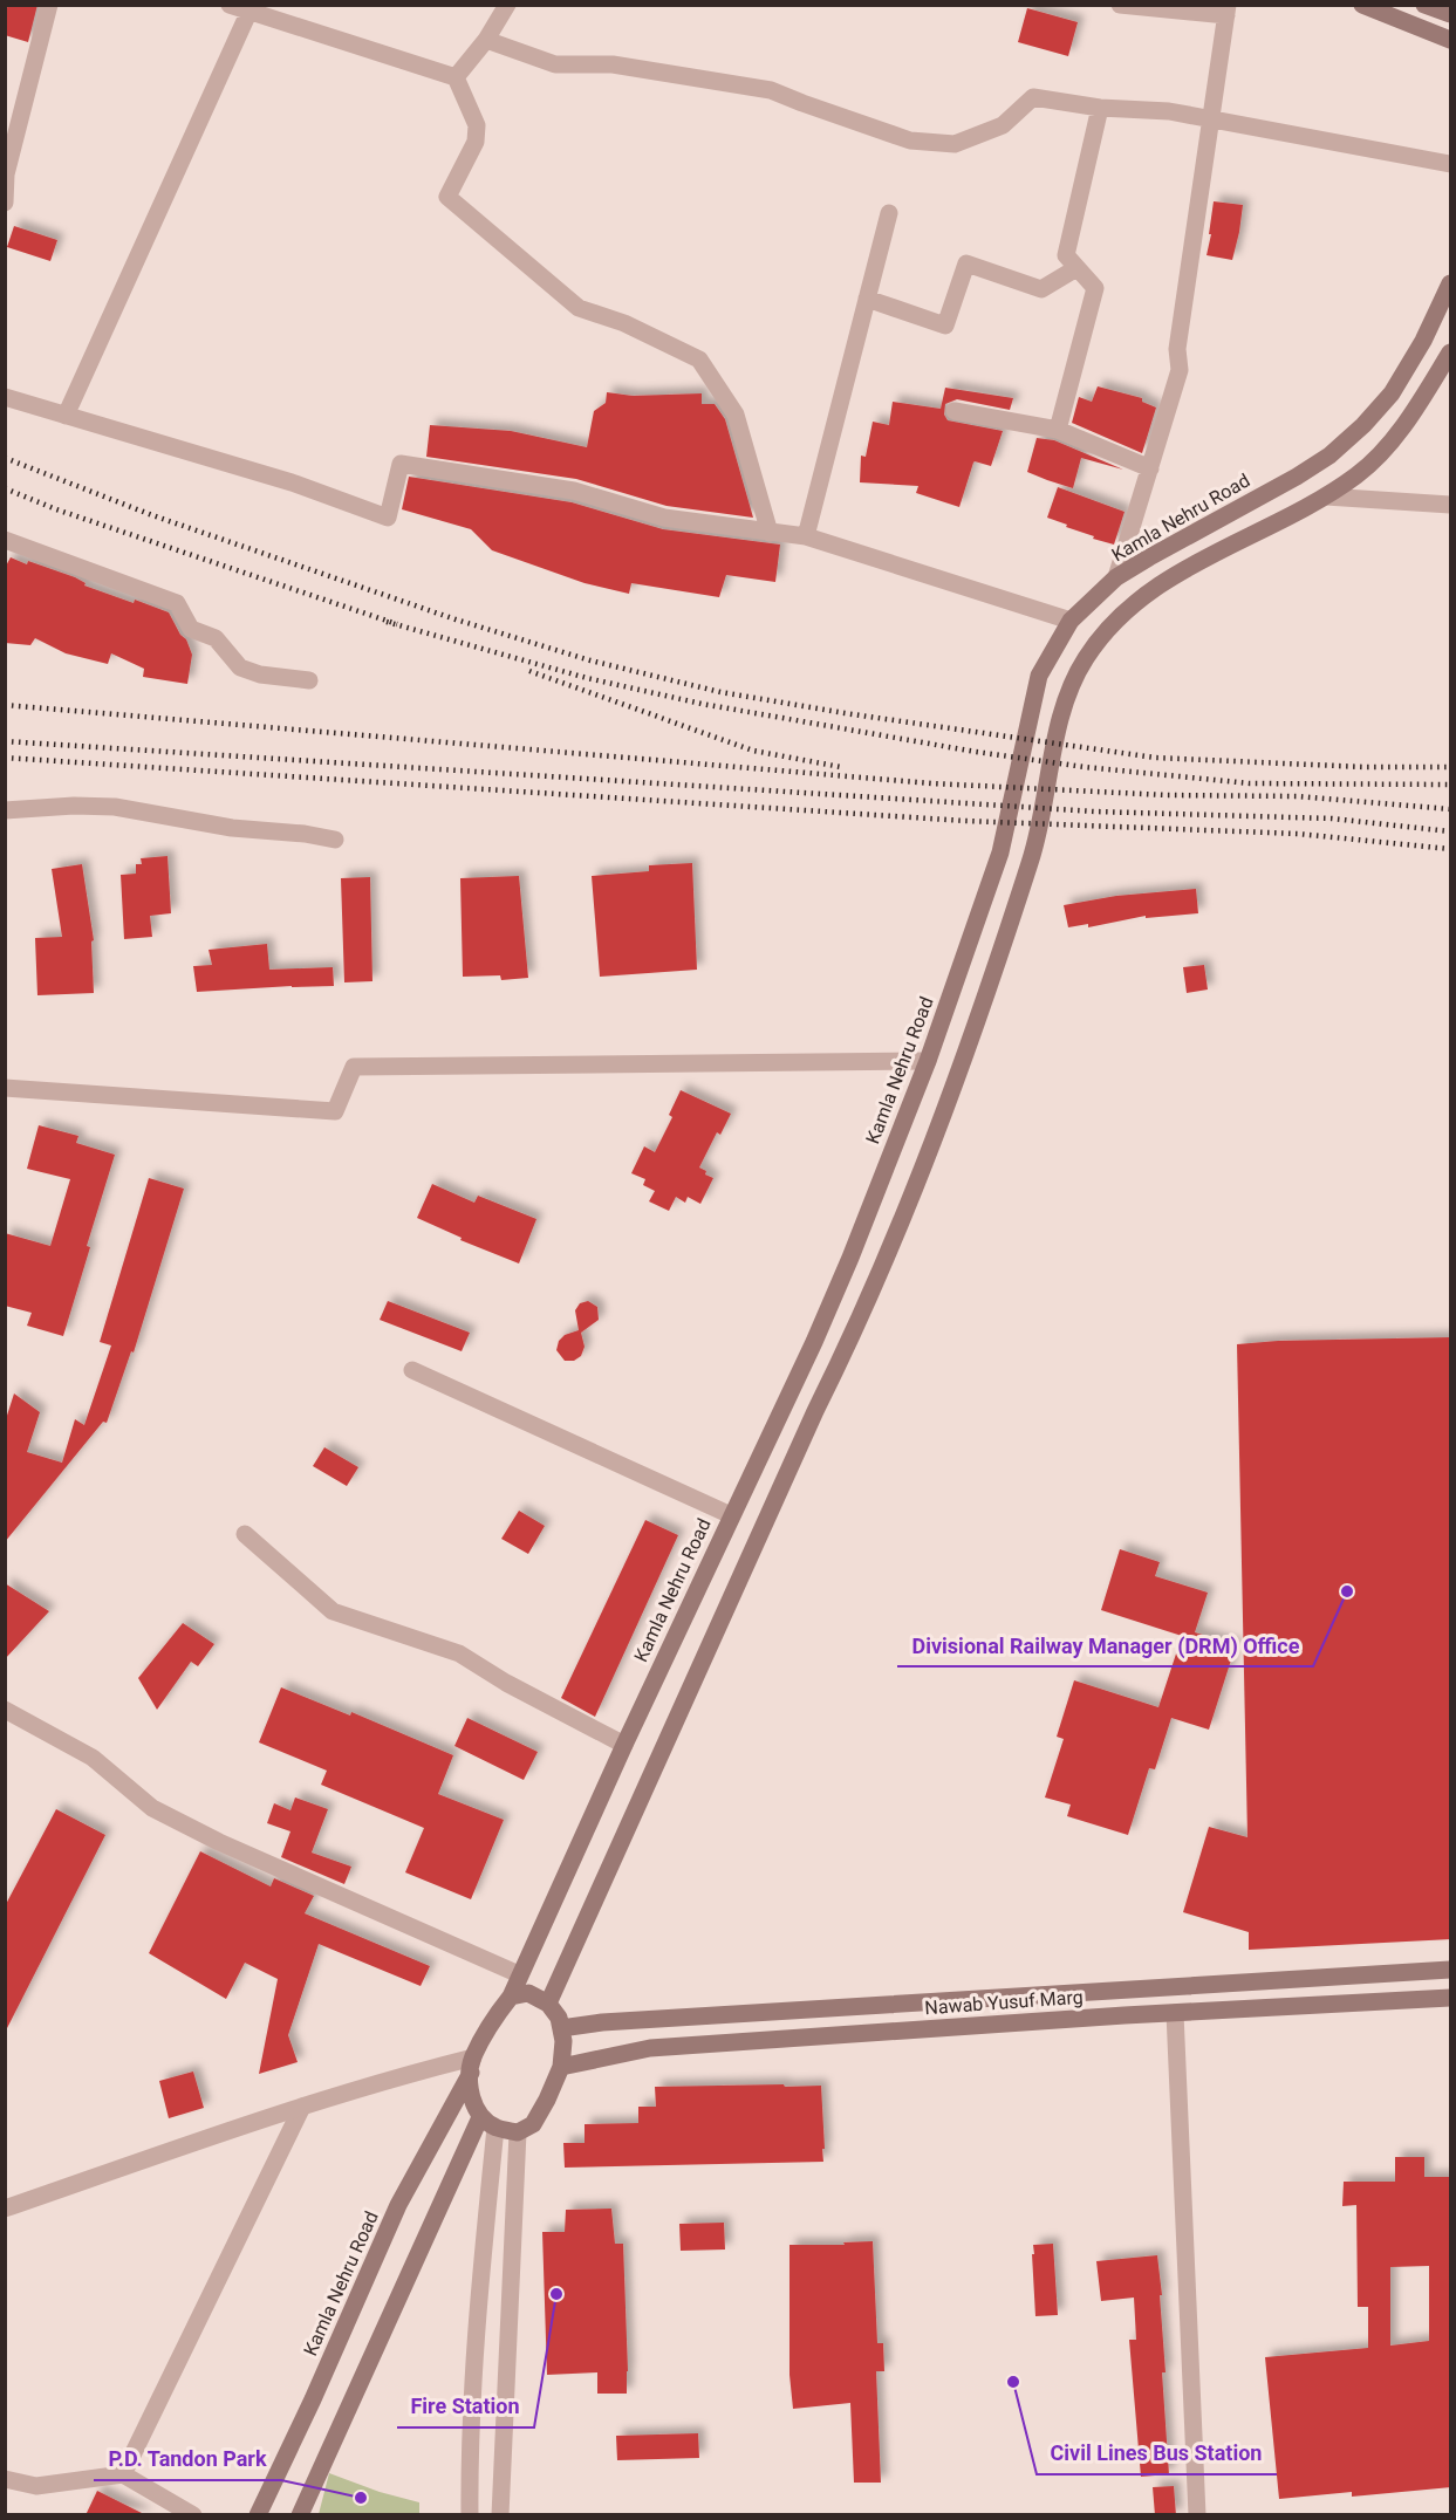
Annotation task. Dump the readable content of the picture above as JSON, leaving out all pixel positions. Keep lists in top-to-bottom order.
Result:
{
  "streets": {
    "main road": ["Kamla Nehru Road", "Nawab Yusuf Marg"]
  },
  "crossings": [
    ["Kamla Nehru Road", "Nawab Yusuf Marg"]
  ],
  "places": [
    "Divisional Railway Manager (DRM) Office",
    "Fire Station",
    "Civil Lines Bus Station",
    "P.D. Tandon Park"
  ]
}
